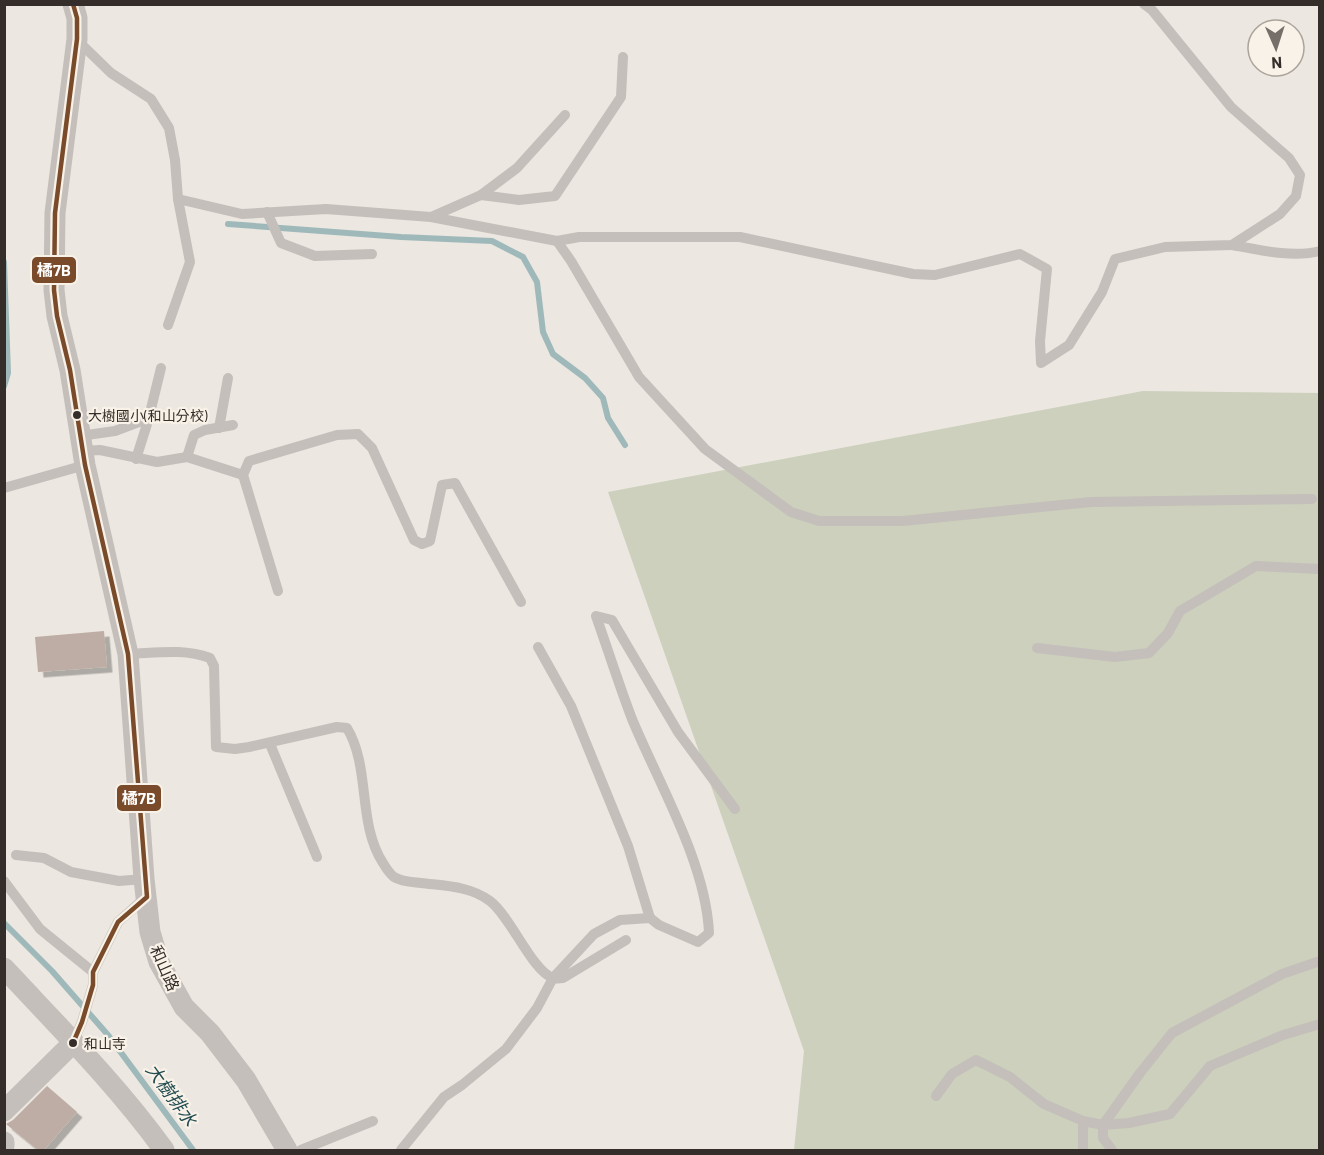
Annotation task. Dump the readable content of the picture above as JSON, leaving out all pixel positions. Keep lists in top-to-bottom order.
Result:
{
  "streets": {
    "street": ["和山路"]
  },
  "water": ["大樹排水"],
  "places": ["大樹國小(和山分校)", "和山寺"],
  "lines": ["transit line 橘7B"],
  "north": "bottom"
}
